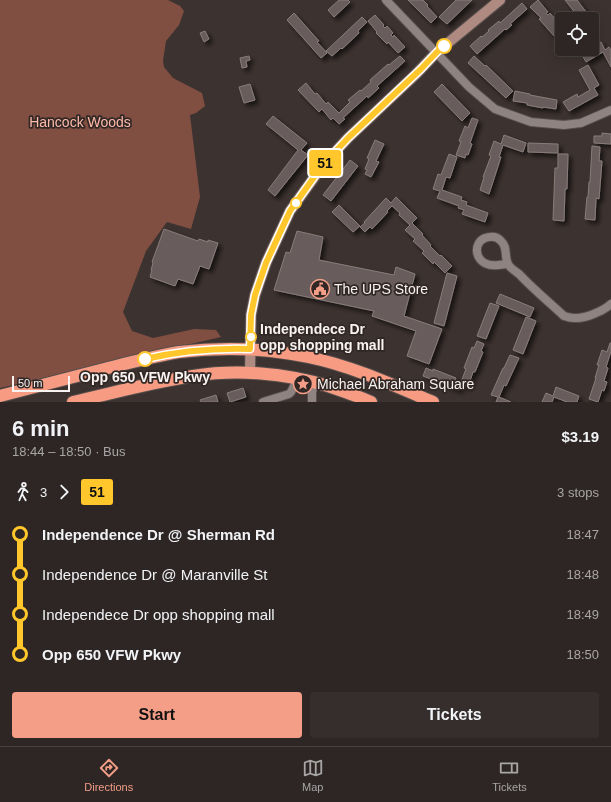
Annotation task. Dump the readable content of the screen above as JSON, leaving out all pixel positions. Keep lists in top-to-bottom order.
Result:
{
  "parks": ["Hancock Woods"],
  "places": {
    "public building": ["The UPS Store"],
    "other": ["Independece Dr opp shopping mall", "Opp 650 VFW Pkwy"],
    "place": ["Michael Abraham Square"]
  },
  "lines": ["bus line 51"],
  "scale_bar": "50 m",
  "page": {
    "on_map": "51",
    "scale": "50 m",
    "heading": ["6 min", "18:44 – 18:50 · Bus", "$3.19"],
    "legs": ["3", "51", "3 stops"],
    "list": [
      {
        "name": "Independence Dr @ Sherman Rd",
        "value": "18:47"
      },
      {
        "name": "Independence Dr @ Maranville St",
        "value": "18:48"
      },
      {
        "name": "Independece Dr opp shopping mall",
        "value": "18:49"
      },
      {
        "name": "Opp 650 VFW Pkwy",
        "value": "18:50"
      }
    ],
    "buttons": ["Start", "Tickets"],
    "tabs": ["Directions", "Map", "Tickets"]
  }
}
